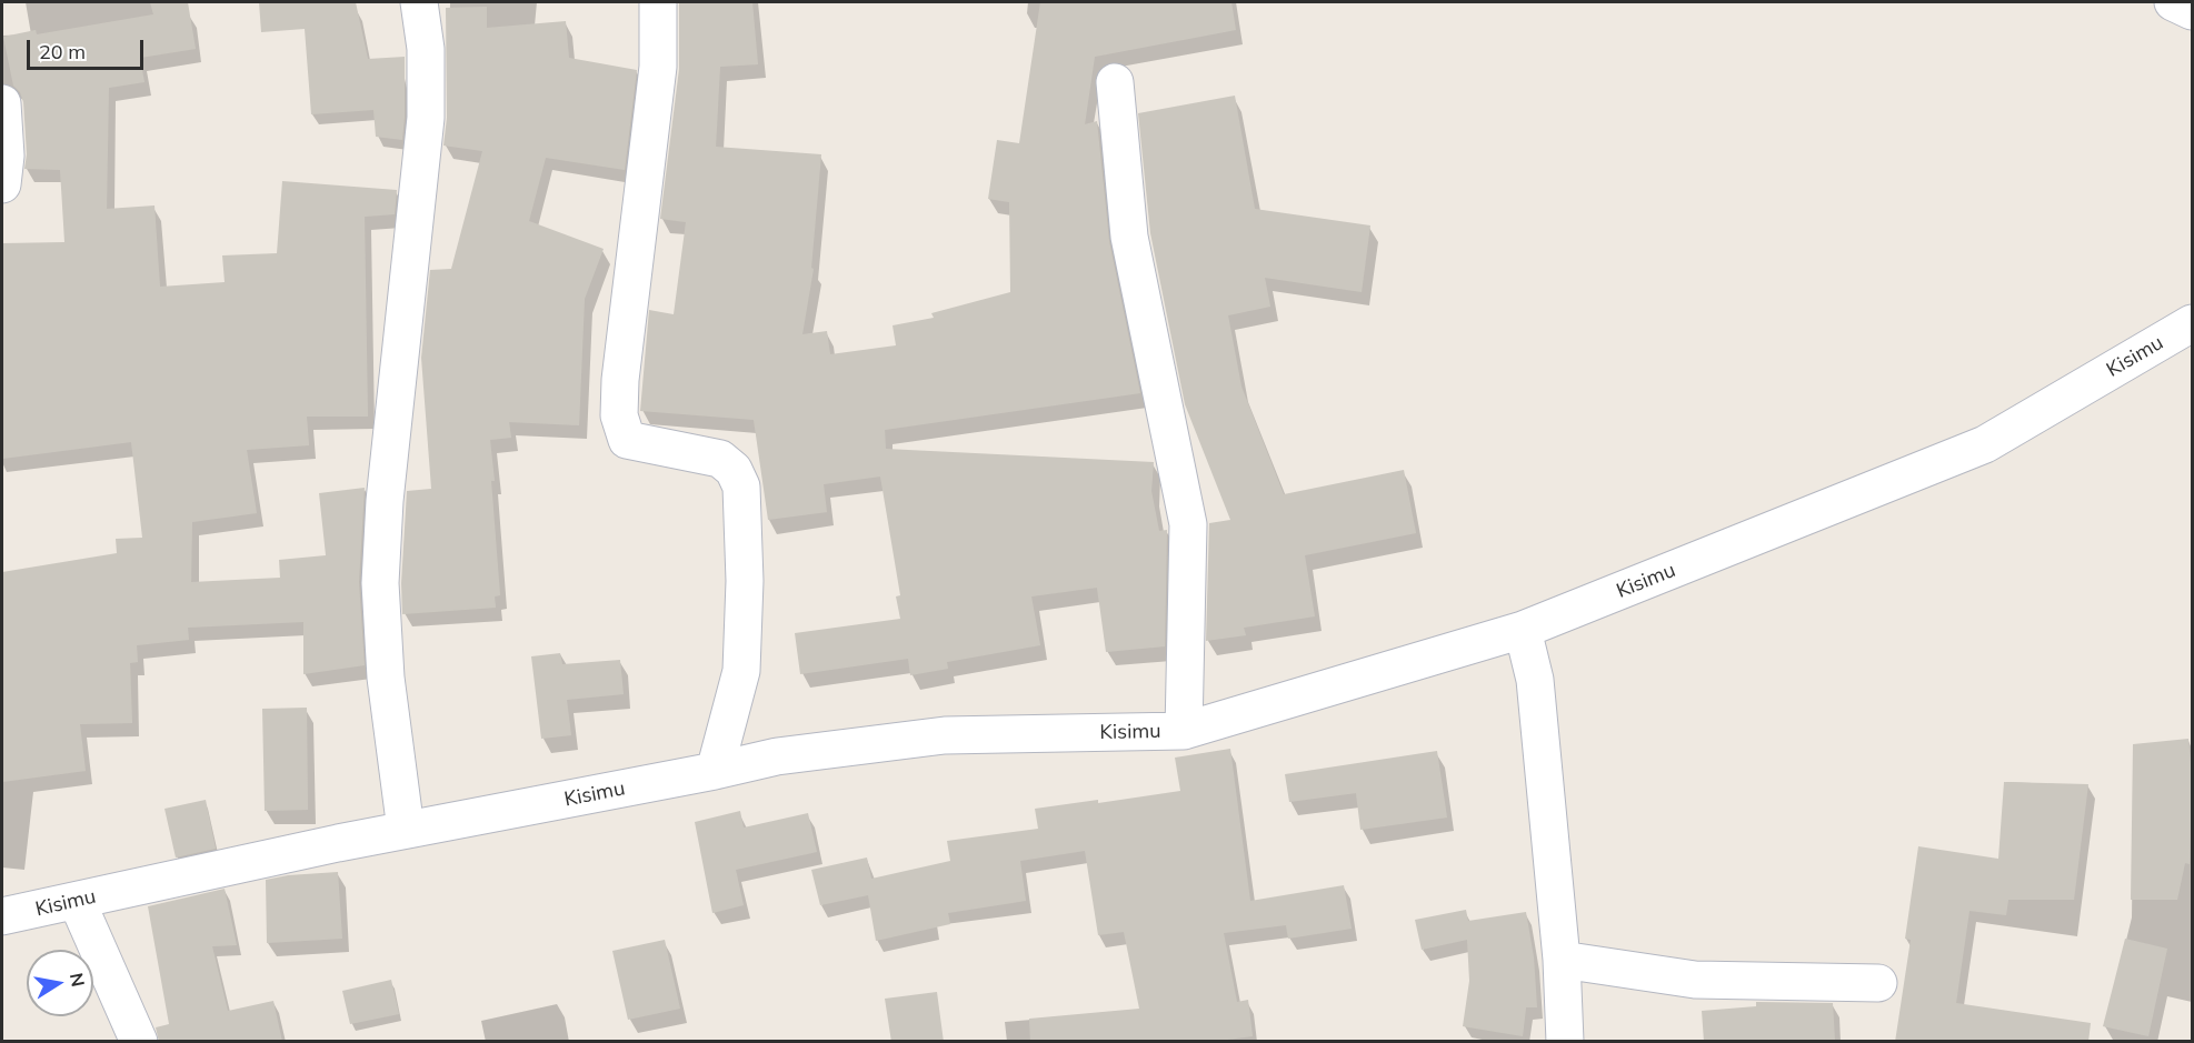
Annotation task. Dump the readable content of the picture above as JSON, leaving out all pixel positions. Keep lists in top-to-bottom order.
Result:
{
  "streets": {
    "street": ["Kisimu"]
  },
  "scale_bar": "20 m",
  "north": "right"
}
